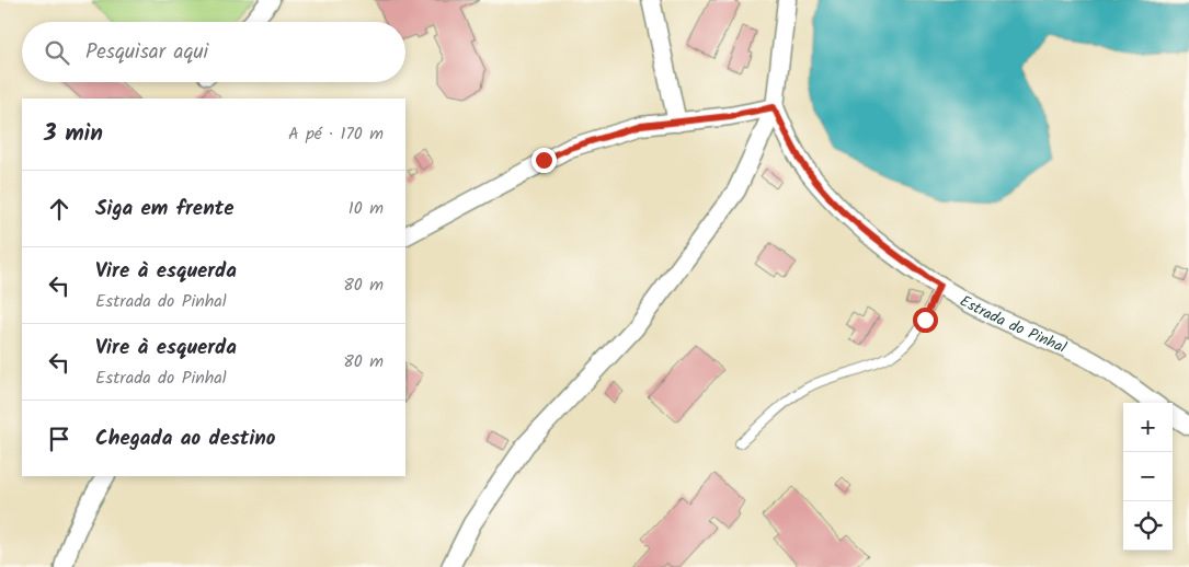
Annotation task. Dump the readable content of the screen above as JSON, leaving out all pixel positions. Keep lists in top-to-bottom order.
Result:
{
  "streets": {
    "street": ["Estrada do Pinhal"]
  },
  "page": {
    "search": "Pesquisar aqui",
    "heading": ["3 min", "A pé · 170 m"],
    "list": [
      ["Siga em frente", "10 m"],
      ["Vire à esquerda", "Estrada do Pinhal", "80 m"],
      ["Vire à esquerda", "Estrada do Pinhal", "80 m"],
      "Chegada ao destino"
    ],
    "map_buttons": ["+", "−"]
  }
}
